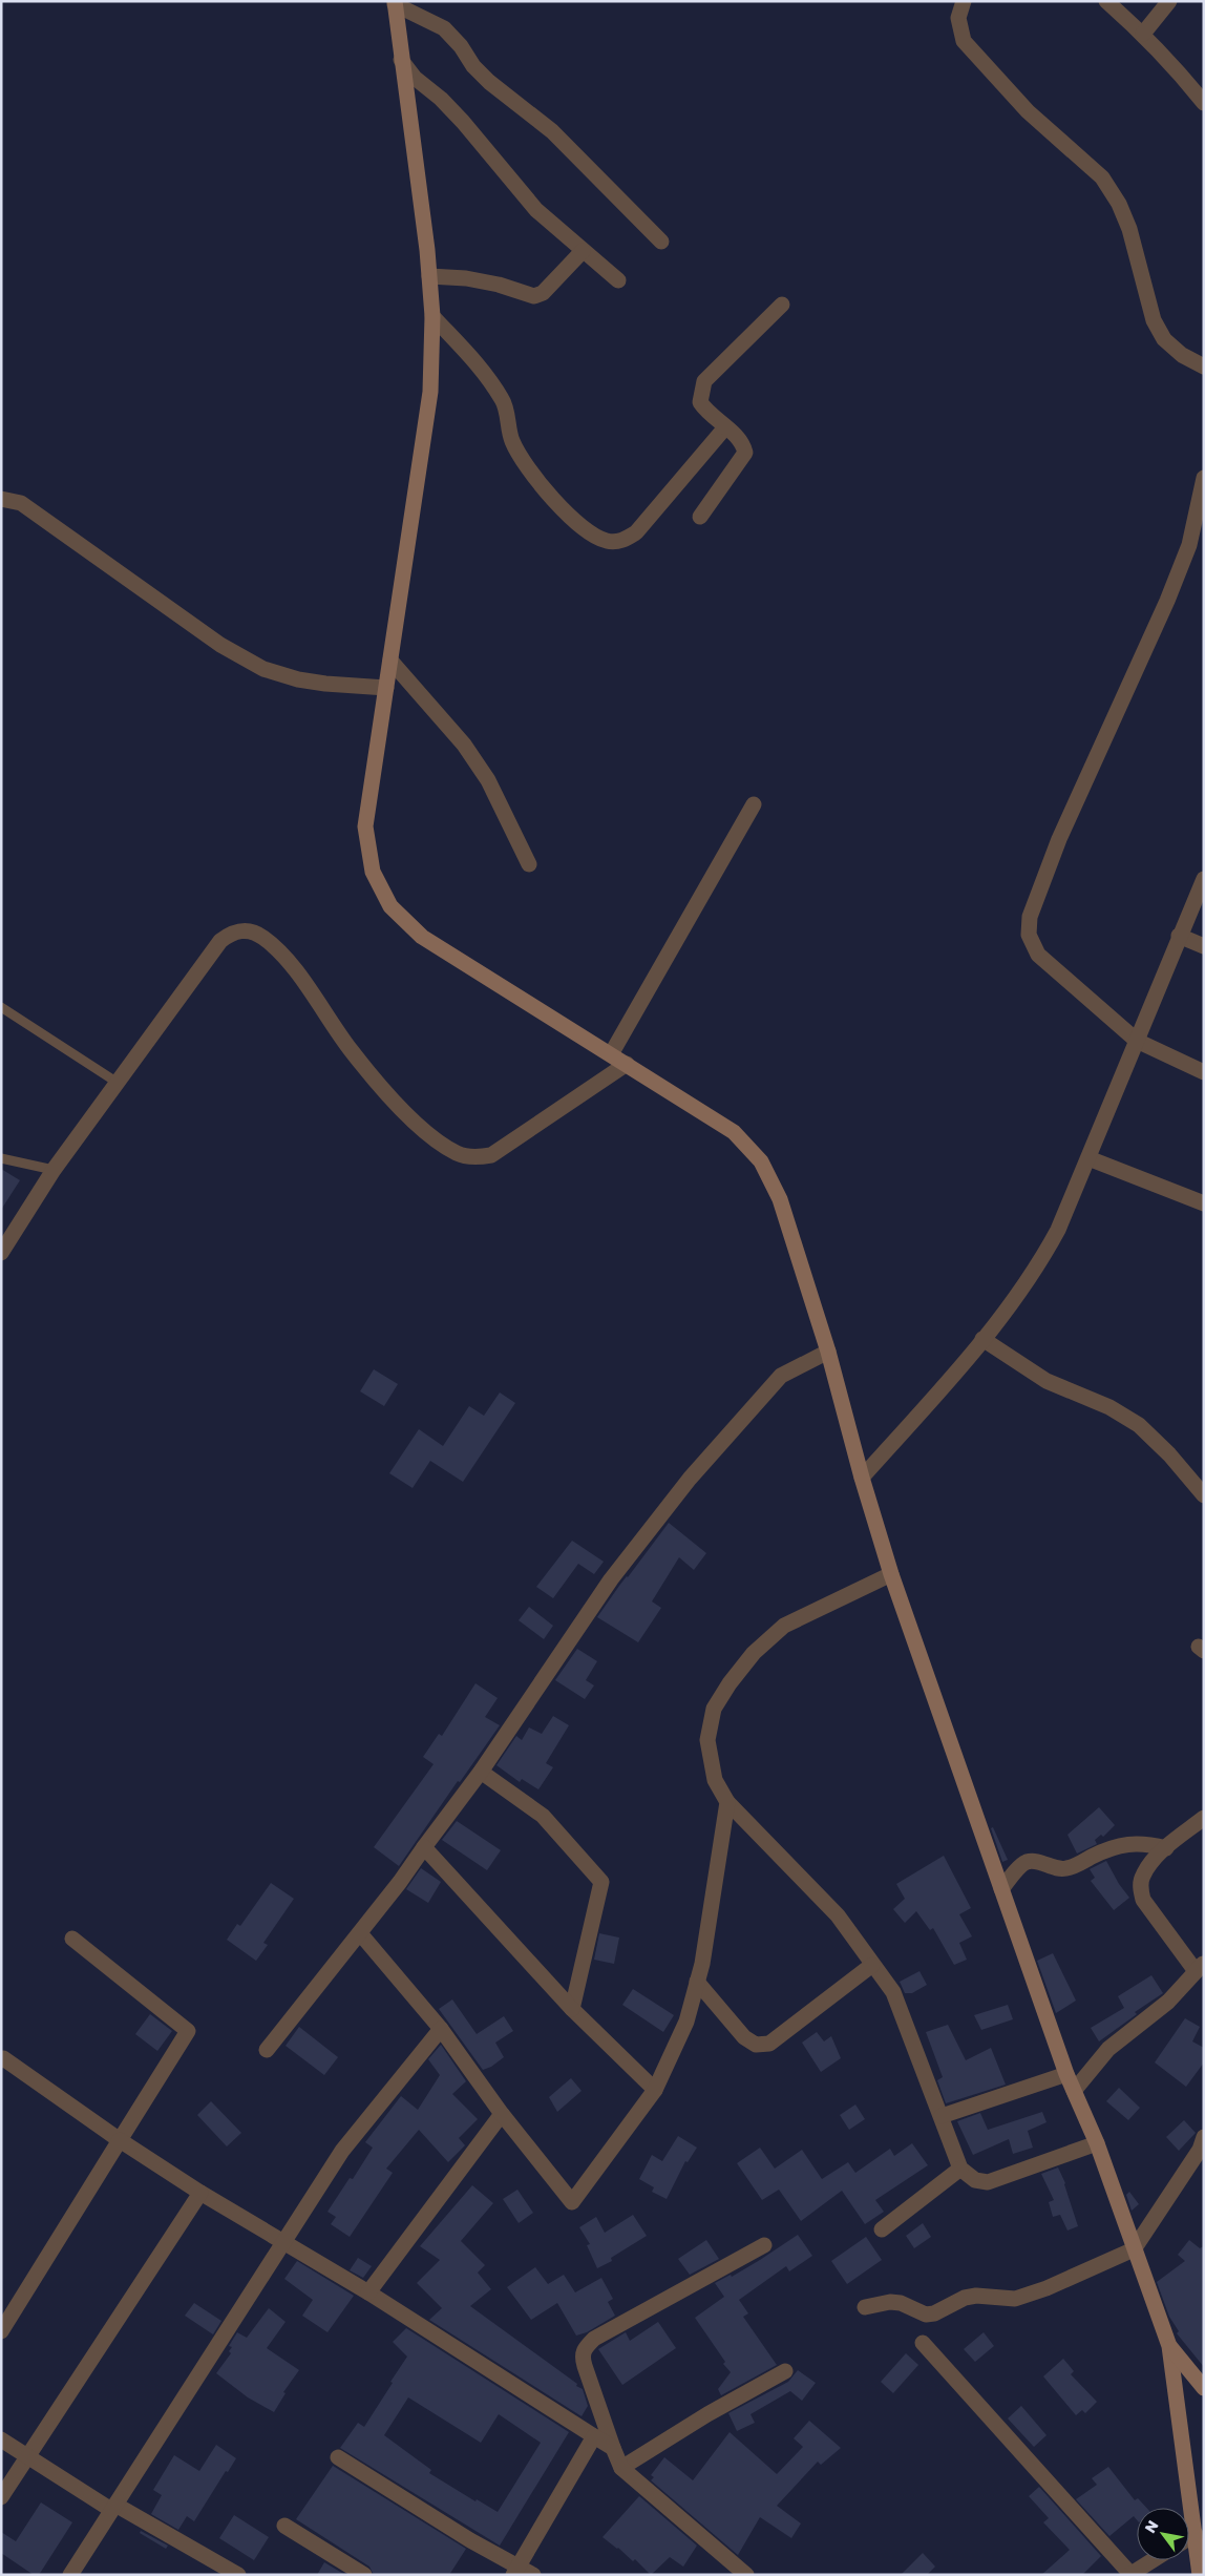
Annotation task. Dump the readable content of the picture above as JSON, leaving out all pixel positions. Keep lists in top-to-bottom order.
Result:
{
  "north": "top left"
}
